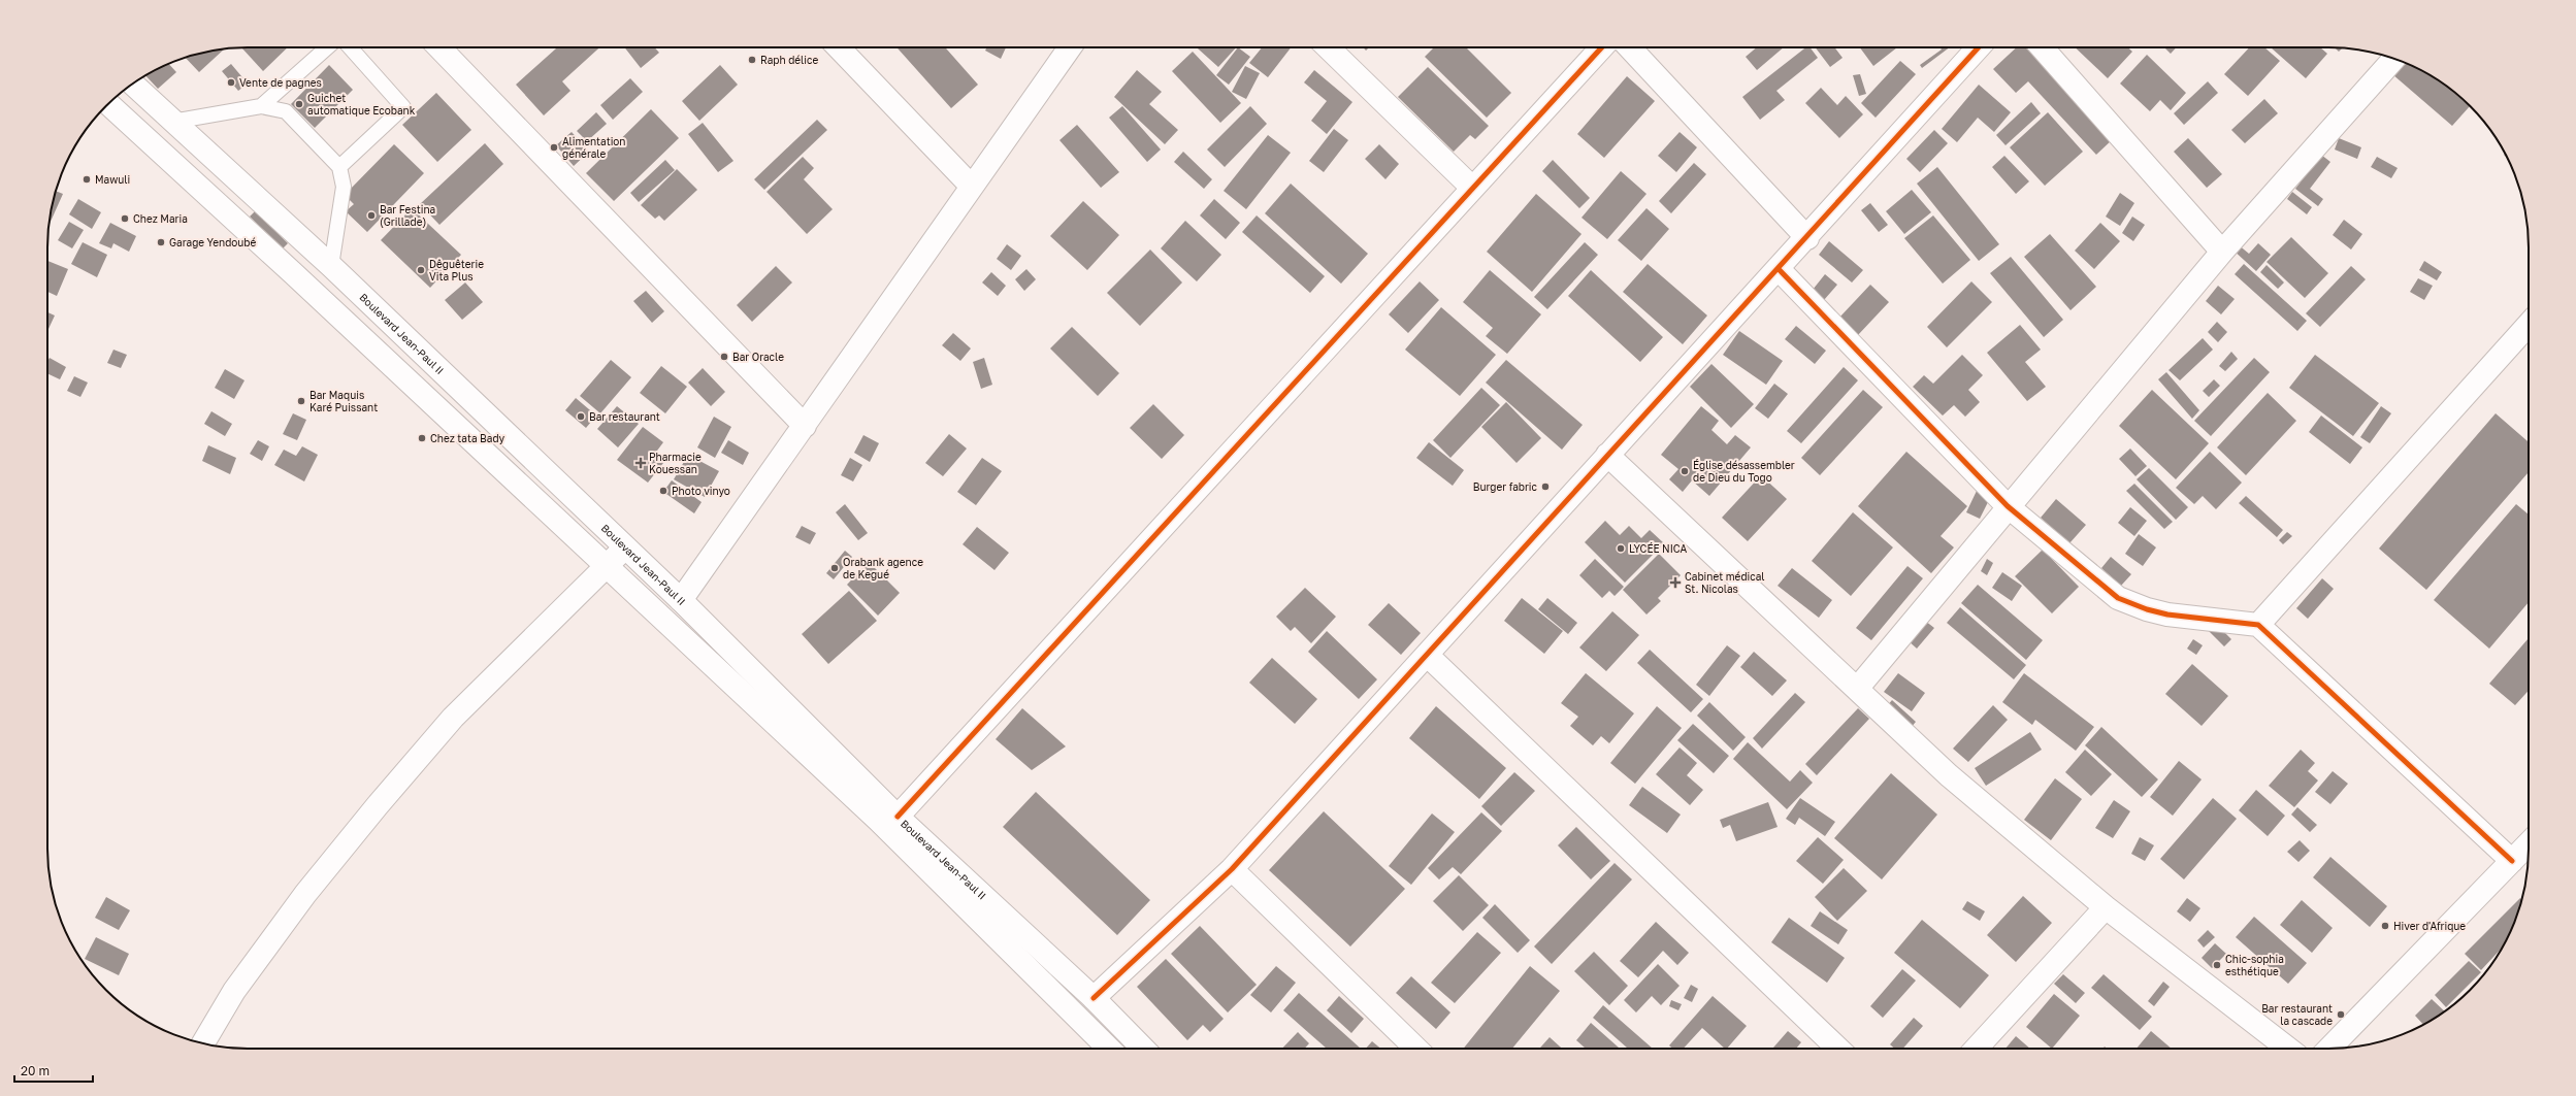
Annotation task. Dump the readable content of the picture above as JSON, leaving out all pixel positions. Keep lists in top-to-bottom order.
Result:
{
  "streets": {
    "street": ["Boulevard Jean-Paul II"]
  },
  "places": {
    "other": [
      "Raph délice",
      "Vente de pagnes",
      "Guichet automatique Ecobank",
      "Alimentation générale",
      "Mawuli",
      "Bar Festina (Grillade)",
      "Chez Maria",
      "Garage Yendoubé",
      "Dêguêterie Vita Plus",
      "Bar Oracle",
      "Bar Maquis Karé Puissant",
      "Bar restaurant",
      "Chez tata Bady",
      "Église désassembler de Dieu du Togo",
      "Burger fabric",
      "Photo vinyo",
      "LYCÉE NICA",
      "Orabank agence de Kegué",
      "Hiver d'Afrique",
      "Chic-sophia esthétique",
      "Bar restaurant la cascade"
    ],
    "health": ["Pharmacie Kouessan", "Cabinet médical St. Nicolas"]
  },
  "scale_bar": "20 m"
}
